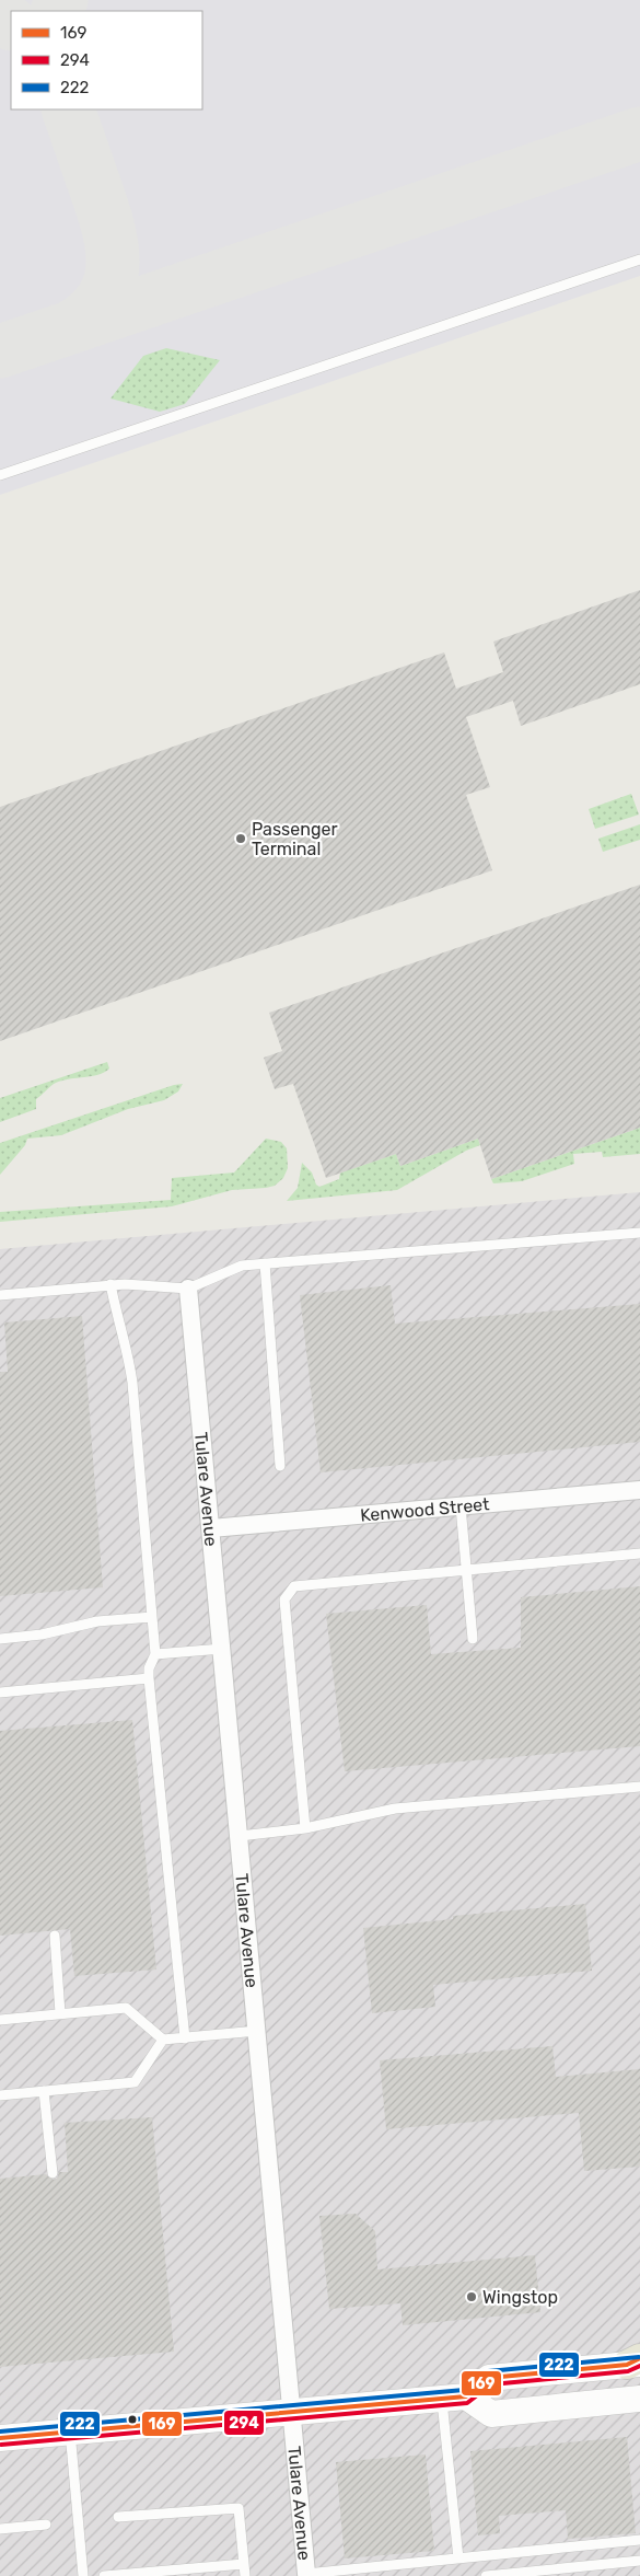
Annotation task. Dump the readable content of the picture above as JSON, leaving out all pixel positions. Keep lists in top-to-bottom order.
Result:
{
  "streets": {
    "street": ["Tulare Avenue", "Kenwood Street"]
  },
  "crossings": [
    ["Tulare Avenue", "Kenwood Street"]
  ],
  "places": ["Passenger Terminal", "Wingstop"],
  "lines": ["transit line 222", "transit line 169", "transit line 294"],
  "legend": ["169", "294", "222"]
}
